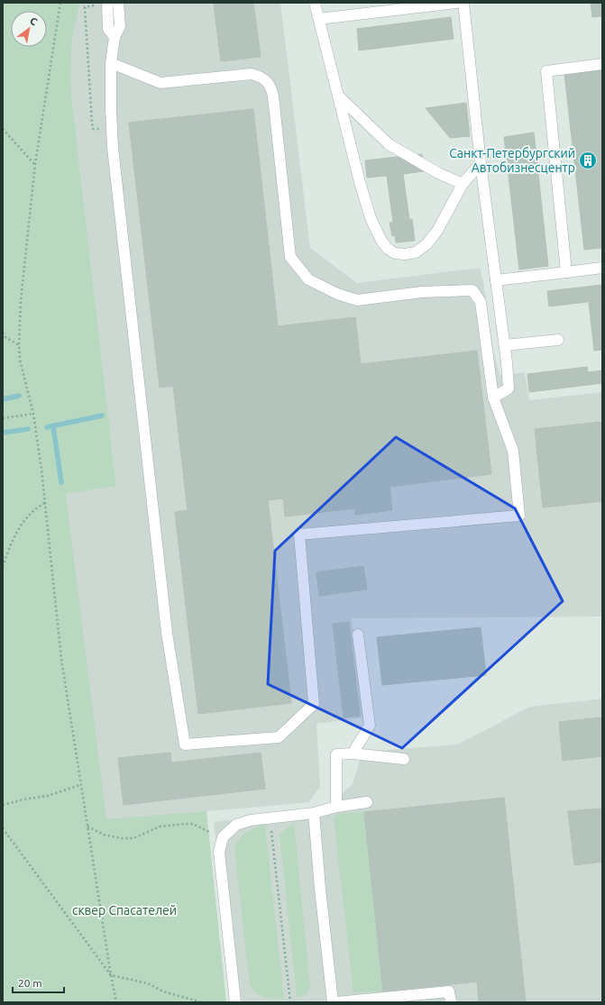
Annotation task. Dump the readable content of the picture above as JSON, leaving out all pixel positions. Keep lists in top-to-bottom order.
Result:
{
  "parks": ["cквер Спасателей"],
  "places": {
    "building": ["Санкт-Петербургский Автобизнесцентр"]
  },
  "scale_bar": "20 m",
  "north": "top right"
}
